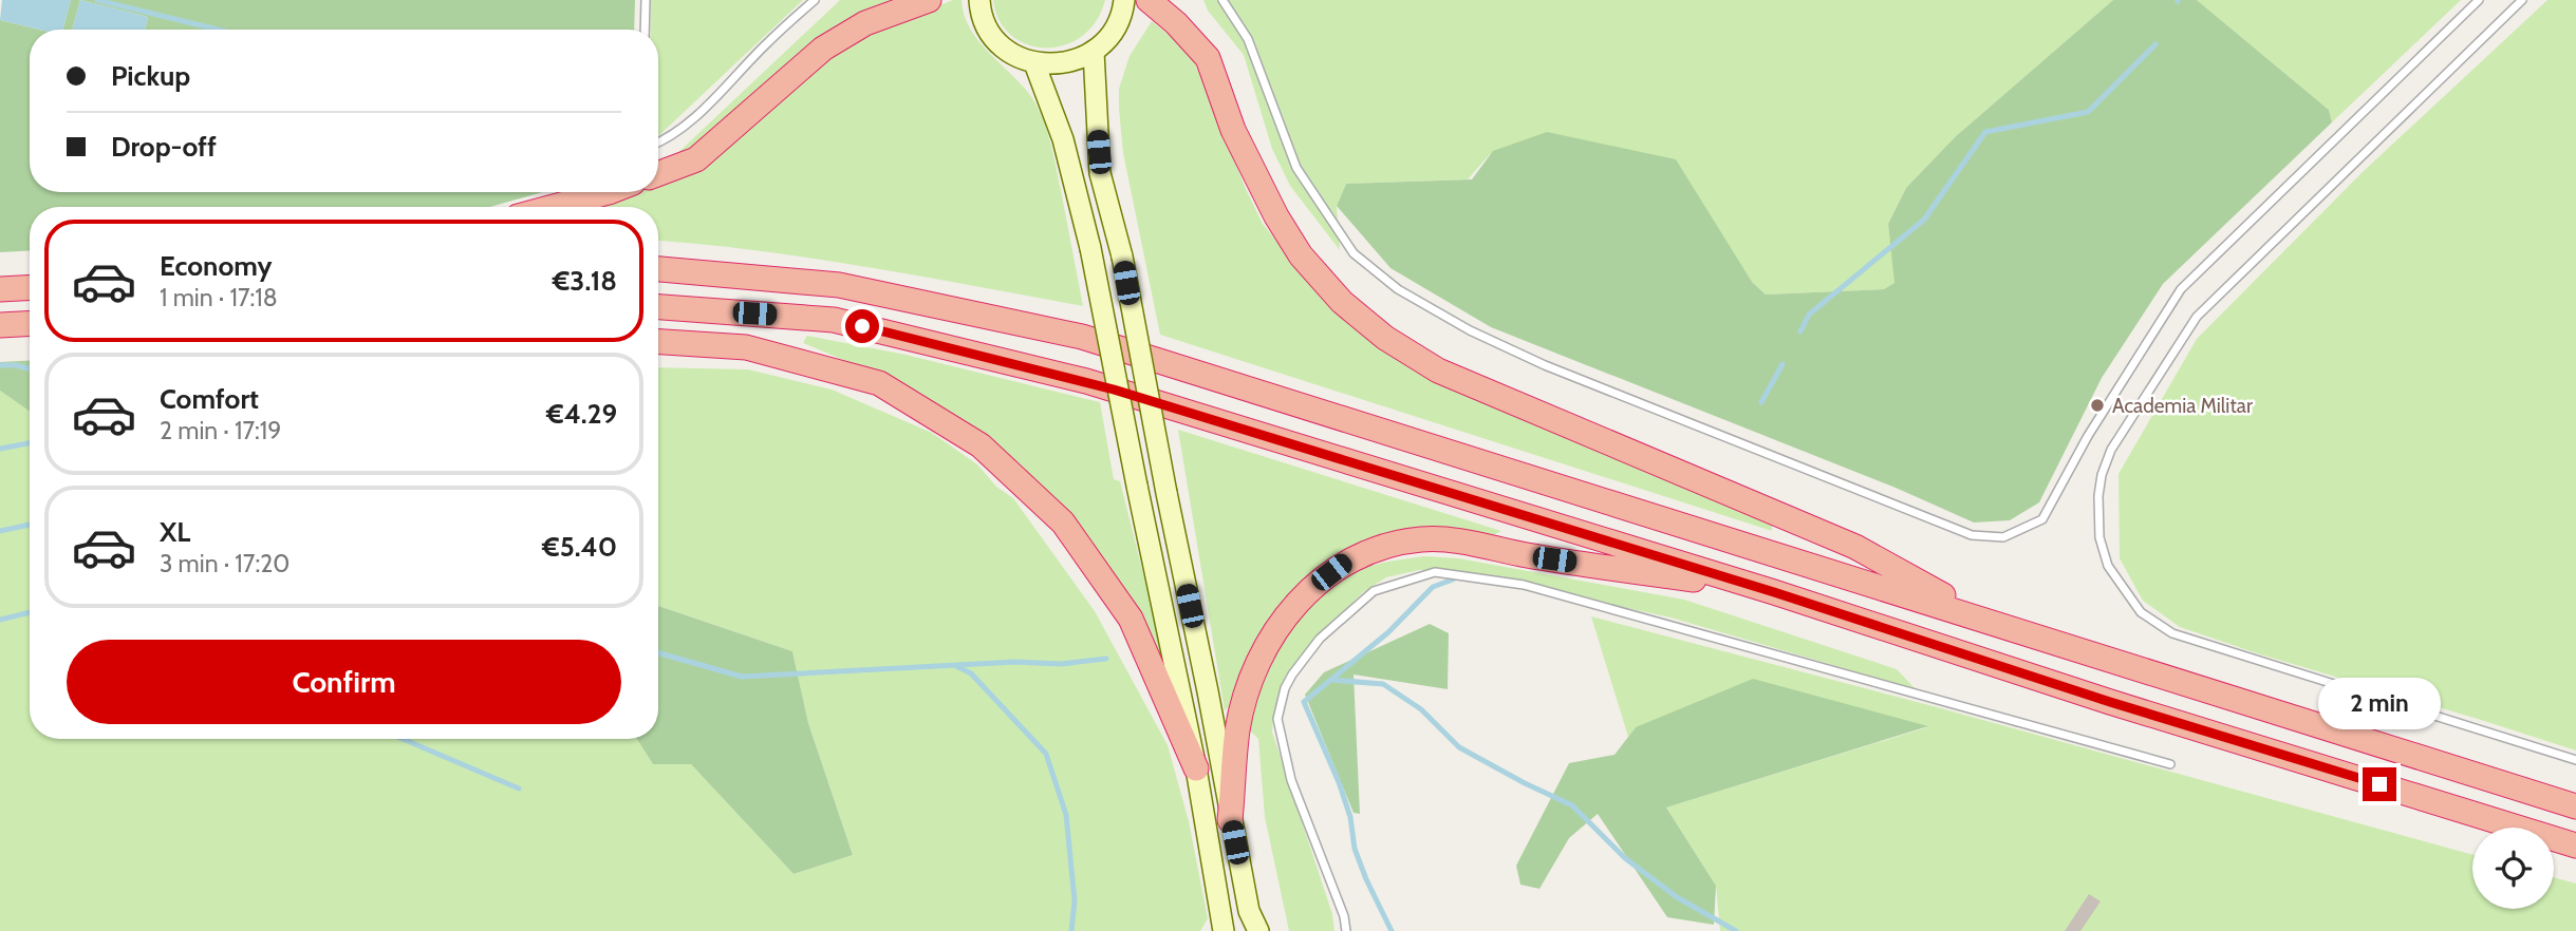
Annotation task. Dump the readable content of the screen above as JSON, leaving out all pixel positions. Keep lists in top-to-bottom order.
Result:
{
  "places": ["Academia Militar"],
  "page": {
    "banner": ["Pickup", "Drop-off"],
    "list": [
      {
        "name": "Economy",
        "note": "1 min · 17:18",
        "value": "€3.18"
      },
      {
        "name": "Comfort",
        "note": "2 min · 17:19",
        "value": "€4.29"
      },
      {
        "name": "XL",
        "note": "3 min · 17:20",
        "value": "€5.40"
      }
    ],
    "buttons": "Confirm",
    "bubble": "2 min"
  }
}
